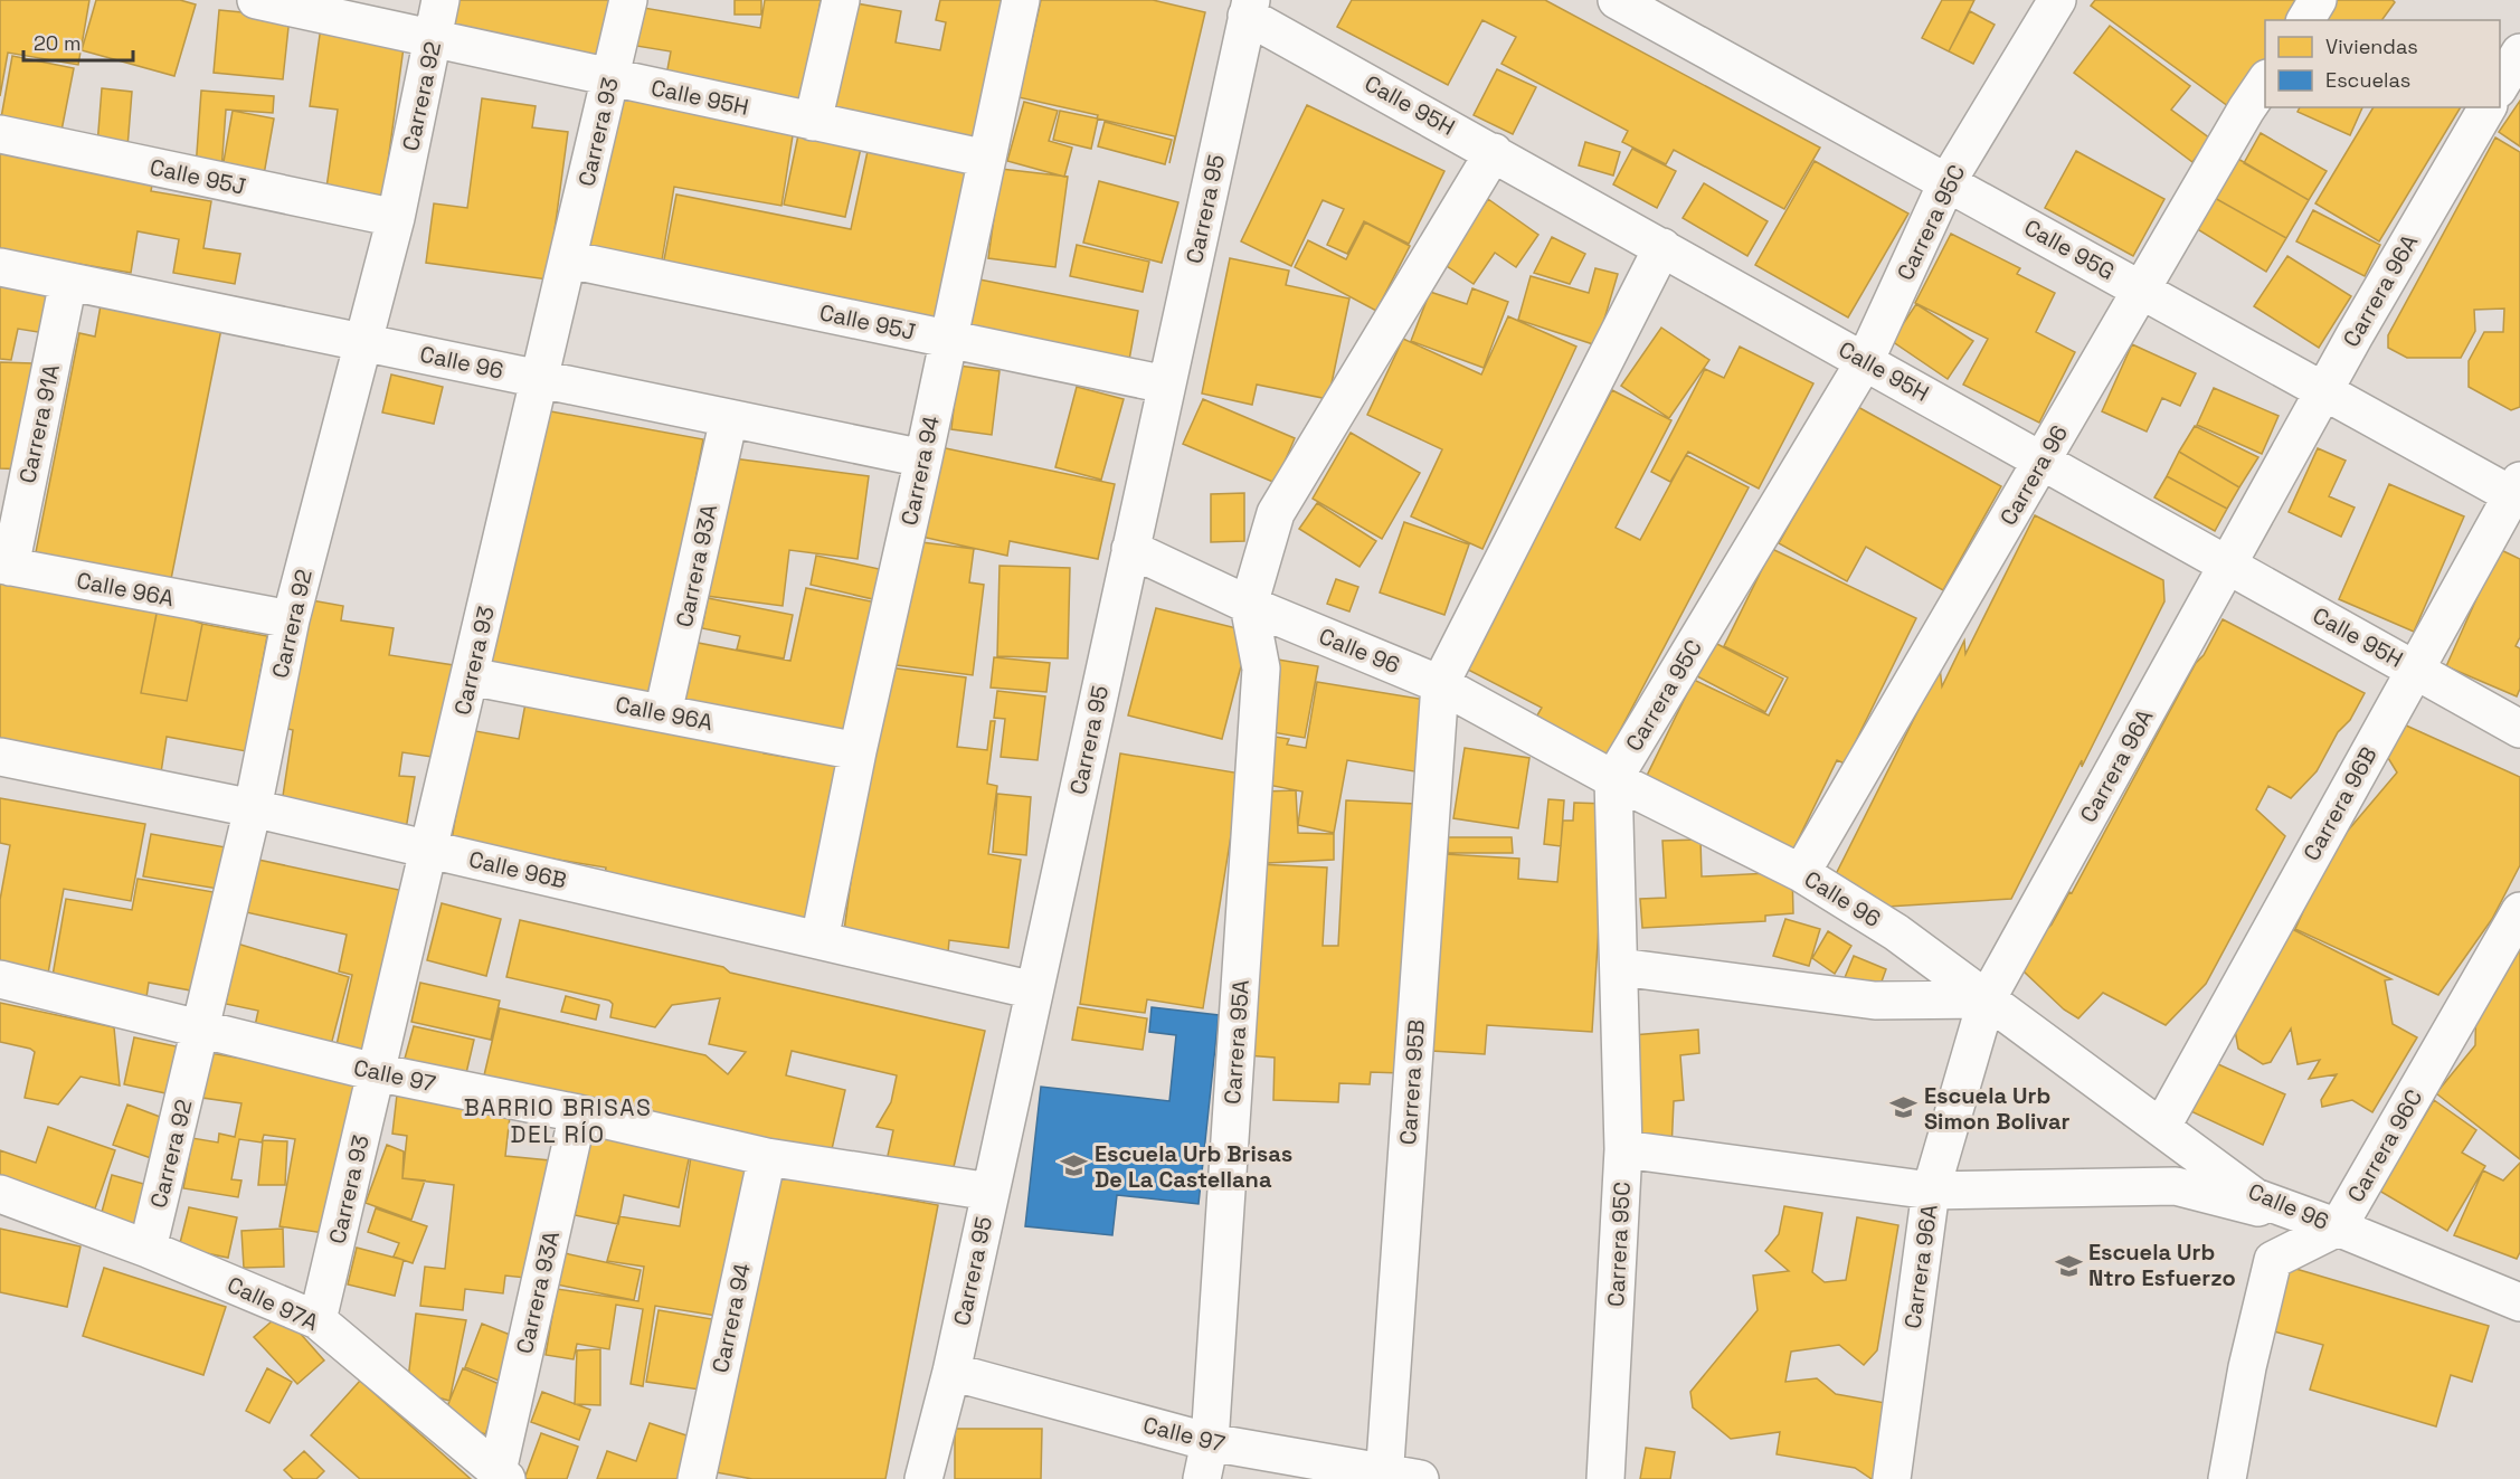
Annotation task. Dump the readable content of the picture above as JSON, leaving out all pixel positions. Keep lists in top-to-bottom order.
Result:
{
  "streets": {
    "street": [
      "Carrera 92",
      "Calle 95H",
      "Carrera 93",
      "Calle 95J",
      "Carrera 95",
      "Carrera 95C",
      "Calle 95G",
      "Carrera 96A",
      "Calle 96",
      "Carrera 91A",
      "Carrera 94",
      "Carrera 96",
      "Carrera 93A",
      "Calle 96A",
      "Carrera 96B",
      "Calle 96B",
      "Carrera 95A",
      "Calle 97",
      "Carrera 95B",
      "Carrera 96C",
      "Calle 97A"
    ]
  },
  "crossings": [
    ["Carrera 92", "Calle 95H"],
    ["Carrera 92", "Calle 95J"],
    ["Carrera 92", "Calle 96"],
    ["Carrera 92", "Calle 96A"],
    ["Carrera 92", "Calle 96B"],
    ["Carrera 92", "Calle 97"],
    ["Carrera 92", "Calle 97A"],
    ["Calle 95H", "Carrera 93"],
    ["Calle 95H", "Carrera 95"],
    ["Calle 95H", "Carrera 95C"],
    ["Calle 95H", "Carrera 96A"],
    ["Calle 95H", "Carrera 94"],
    ["Calle 95H", "Carrera 96"],
    ["Calle 95H", "Carrera 96B"],
    ["Carrera 93", "Calle 95J"],
    ["Carrera 93", "Calle 96"],
    ["Carrera 93", "Calle 96A"],
    ["Carrera 93", "Calle 96B"],
    ["Carrera 93", "Calle 97"],
    ["Carrera 93", "Calle 97A"],
    ["Calle 95J", "Carrera 95"],
    ["Calle 95J", "Carrera 94"],
    ["Carrera 95", "Calle 96"],
    ["Carrera 95", "Calle 96B"],
    ["Carrera 95", "Calle 97"],
    ["Carrera 95C", "Calle 95G"],
    ["Carrera 95C", "Calle 96"],
    ["Calle 95G", "Carrera 96A"],
    ["Calle 95G", "Carrera 96"],
    ["Calle 95G", "Carrera 96B"],
    ["Carrera 96A", "Calle 96"],
    ["Calle 96", "Carrera 91A"],
    ["Calle 96", "Carrera 94"],
    ["Calle 96", "Carrera 96"],
    ["Calle 96", "Carrera 93A"],
    ["Calle 96", "Carrera 96B"],
    ["Calle 96", "Carrera 95A"],
    ["Calle 96", "Carrera 95B"],
    ["Calle 96", "Carrera 96C"],
    ["Carrera 91A", "Calle 96A"],
    ["Carrera 94", "Calle 96A"],
    ["Carrera 94", "Calle 96B"],
    ["Carrera 94", "Calle 97"],
    ["Carrera 93A", "Calle 96A"],
    ["Carrera 93A", "Calle 97"],
    ["Carrera 93A", "Calle 97A"],
    ["Carrera 95A", "Calle 97"],
    ["Calle 97", "Carrera 95B"]
  ],
  "districts": ["BARRIO BRISAS DEL RÍO"],
  "places": {
    "school or university": ["Escuela Urb Simon Bolivar", "Escuela Urb Brisas De La Castellana", "Escuela Urb Ntro Esfuerzo"]
  },
  "legend": ["Viviendas", "Escuelas"],
  "scale_bar": "20 m"
}
